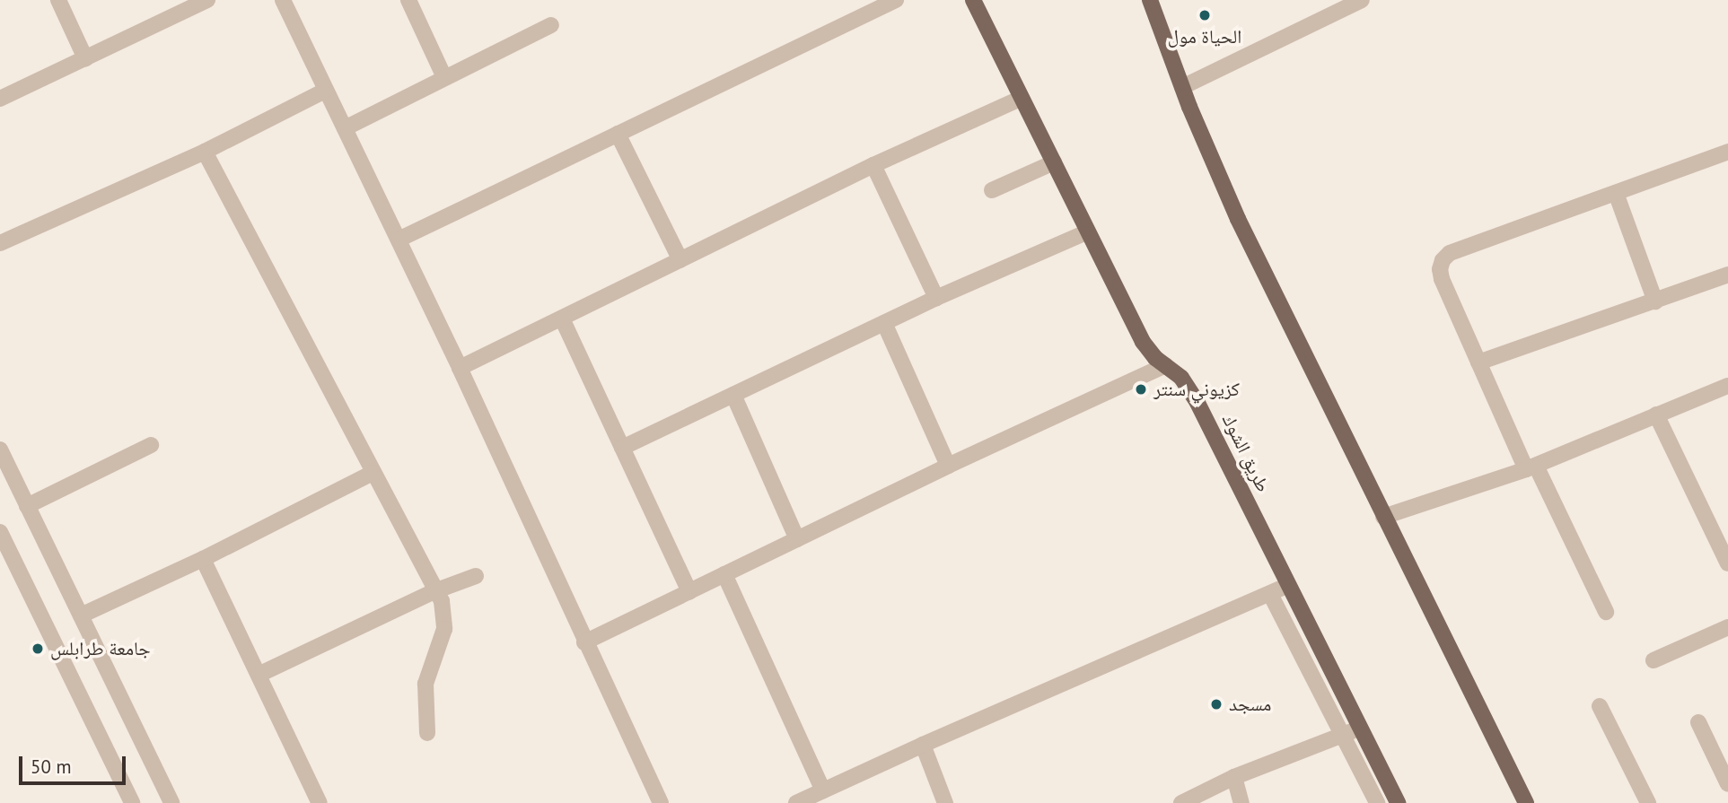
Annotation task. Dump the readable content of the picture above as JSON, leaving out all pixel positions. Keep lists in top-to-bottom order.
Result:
{
  "streets": {
    "main road": ["طريق الشوك"]
  },
  "places": [
    "الحياة مول",
    "كزيوني سنتر",
    "جامعة طرابلس",
    "مسجد"
  ],
  "scale_bar": "50 m"
}
